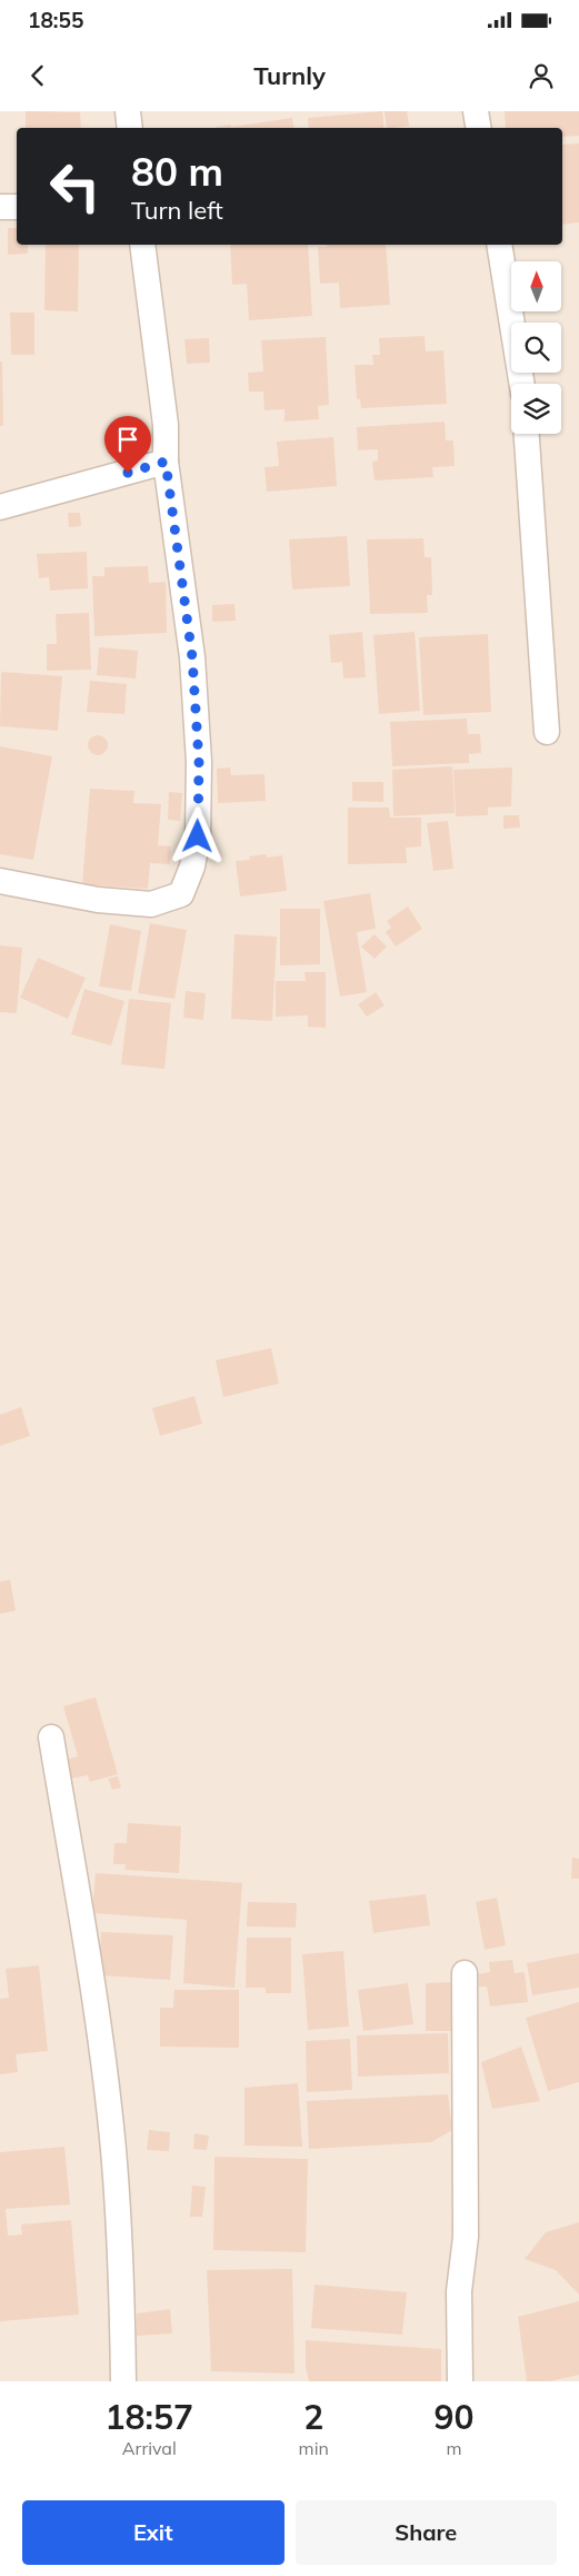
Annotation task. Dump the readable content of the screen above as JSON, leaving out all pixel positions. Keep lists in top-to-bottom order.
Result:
{
  "north": "top",
  "page": {
    "status": "18:55",
    "header": "Turnly",
    "turn": ["80 m", "Turn left"],
    "eta": [
      "18:57",
      "Arrival",
      "2",
      "min",
      "90",
      "m"
    ],
    "buttons": ["Exit", "Share"]
  }
}
